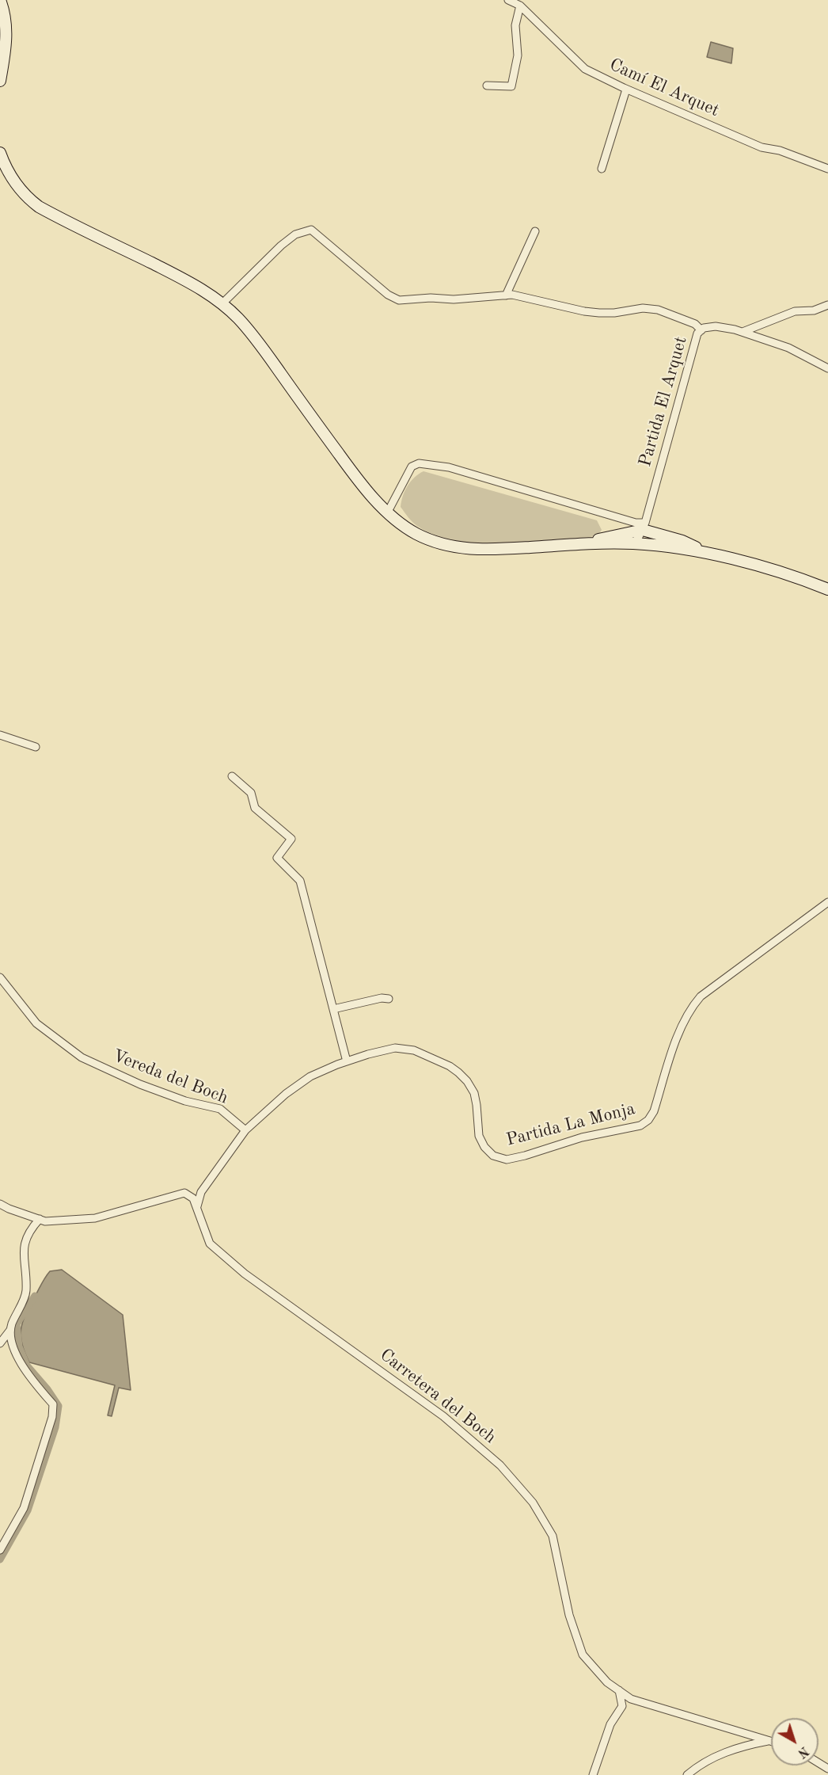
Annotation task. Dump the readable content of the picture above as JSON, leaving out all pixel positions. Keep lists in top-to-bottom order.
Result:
{
  "streets": {
    "street": [
      "Camí El Arquet",
      "Partida El Arquet",
      "Vereda del Boch",
      "Partida La Monja",
      "Carretera del Boch"
    ]
  },
  "north": "bottom right"
}
